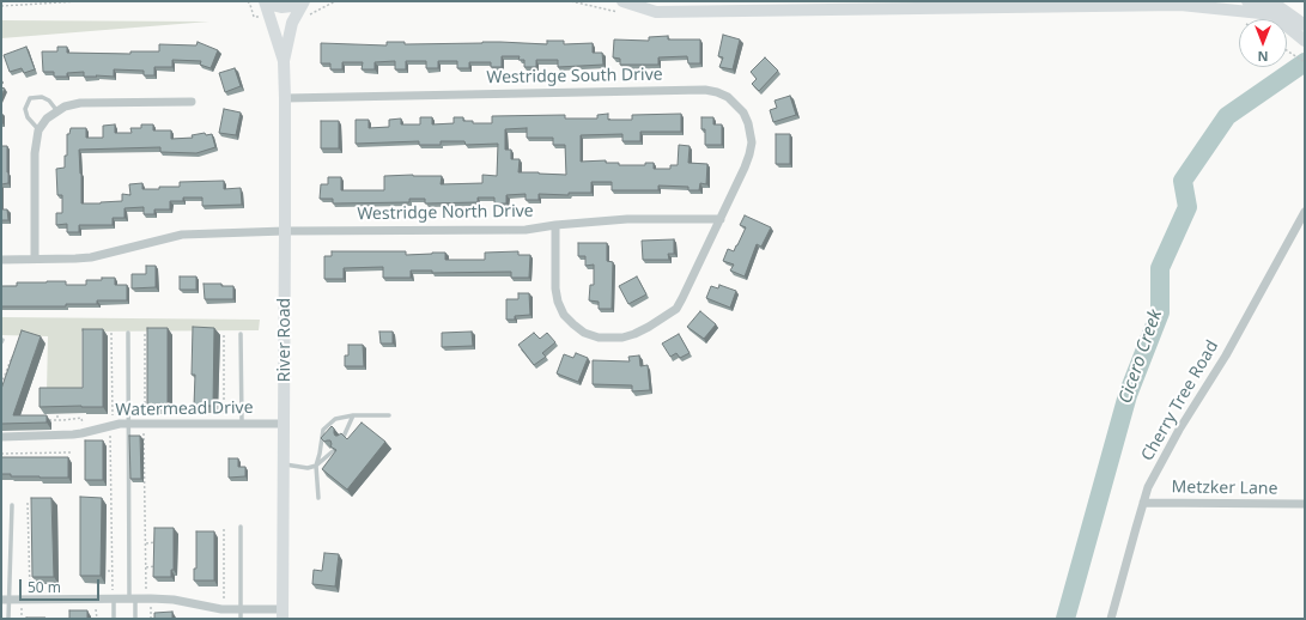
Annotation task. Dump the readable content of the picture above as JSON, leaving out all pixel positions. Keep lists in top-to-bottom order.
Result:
{
  "streets": {
    "main road": ["River Road"],
    "street": [
      "Westridge South Drive",
      "Westridge North Drive",
      "Cherry Tree Road",
      "Watermead Drive",
      "Metzker Lane"
    ]
  },
  "crossings": [
    ["Westridge South Drive", "Westridge North Drive"],
    ["Westridge South Drive", "River Road"],
    ["Westridge North Drive", "River Road"],
    ["River Road", "Watermead Drive"],
    ["Cherry Tree Road", "Metzker Lane"]
  ],
  "water": ["Cicero Creek"],
  "scale_bar": "50 m",
  "north": "bottom"
}
